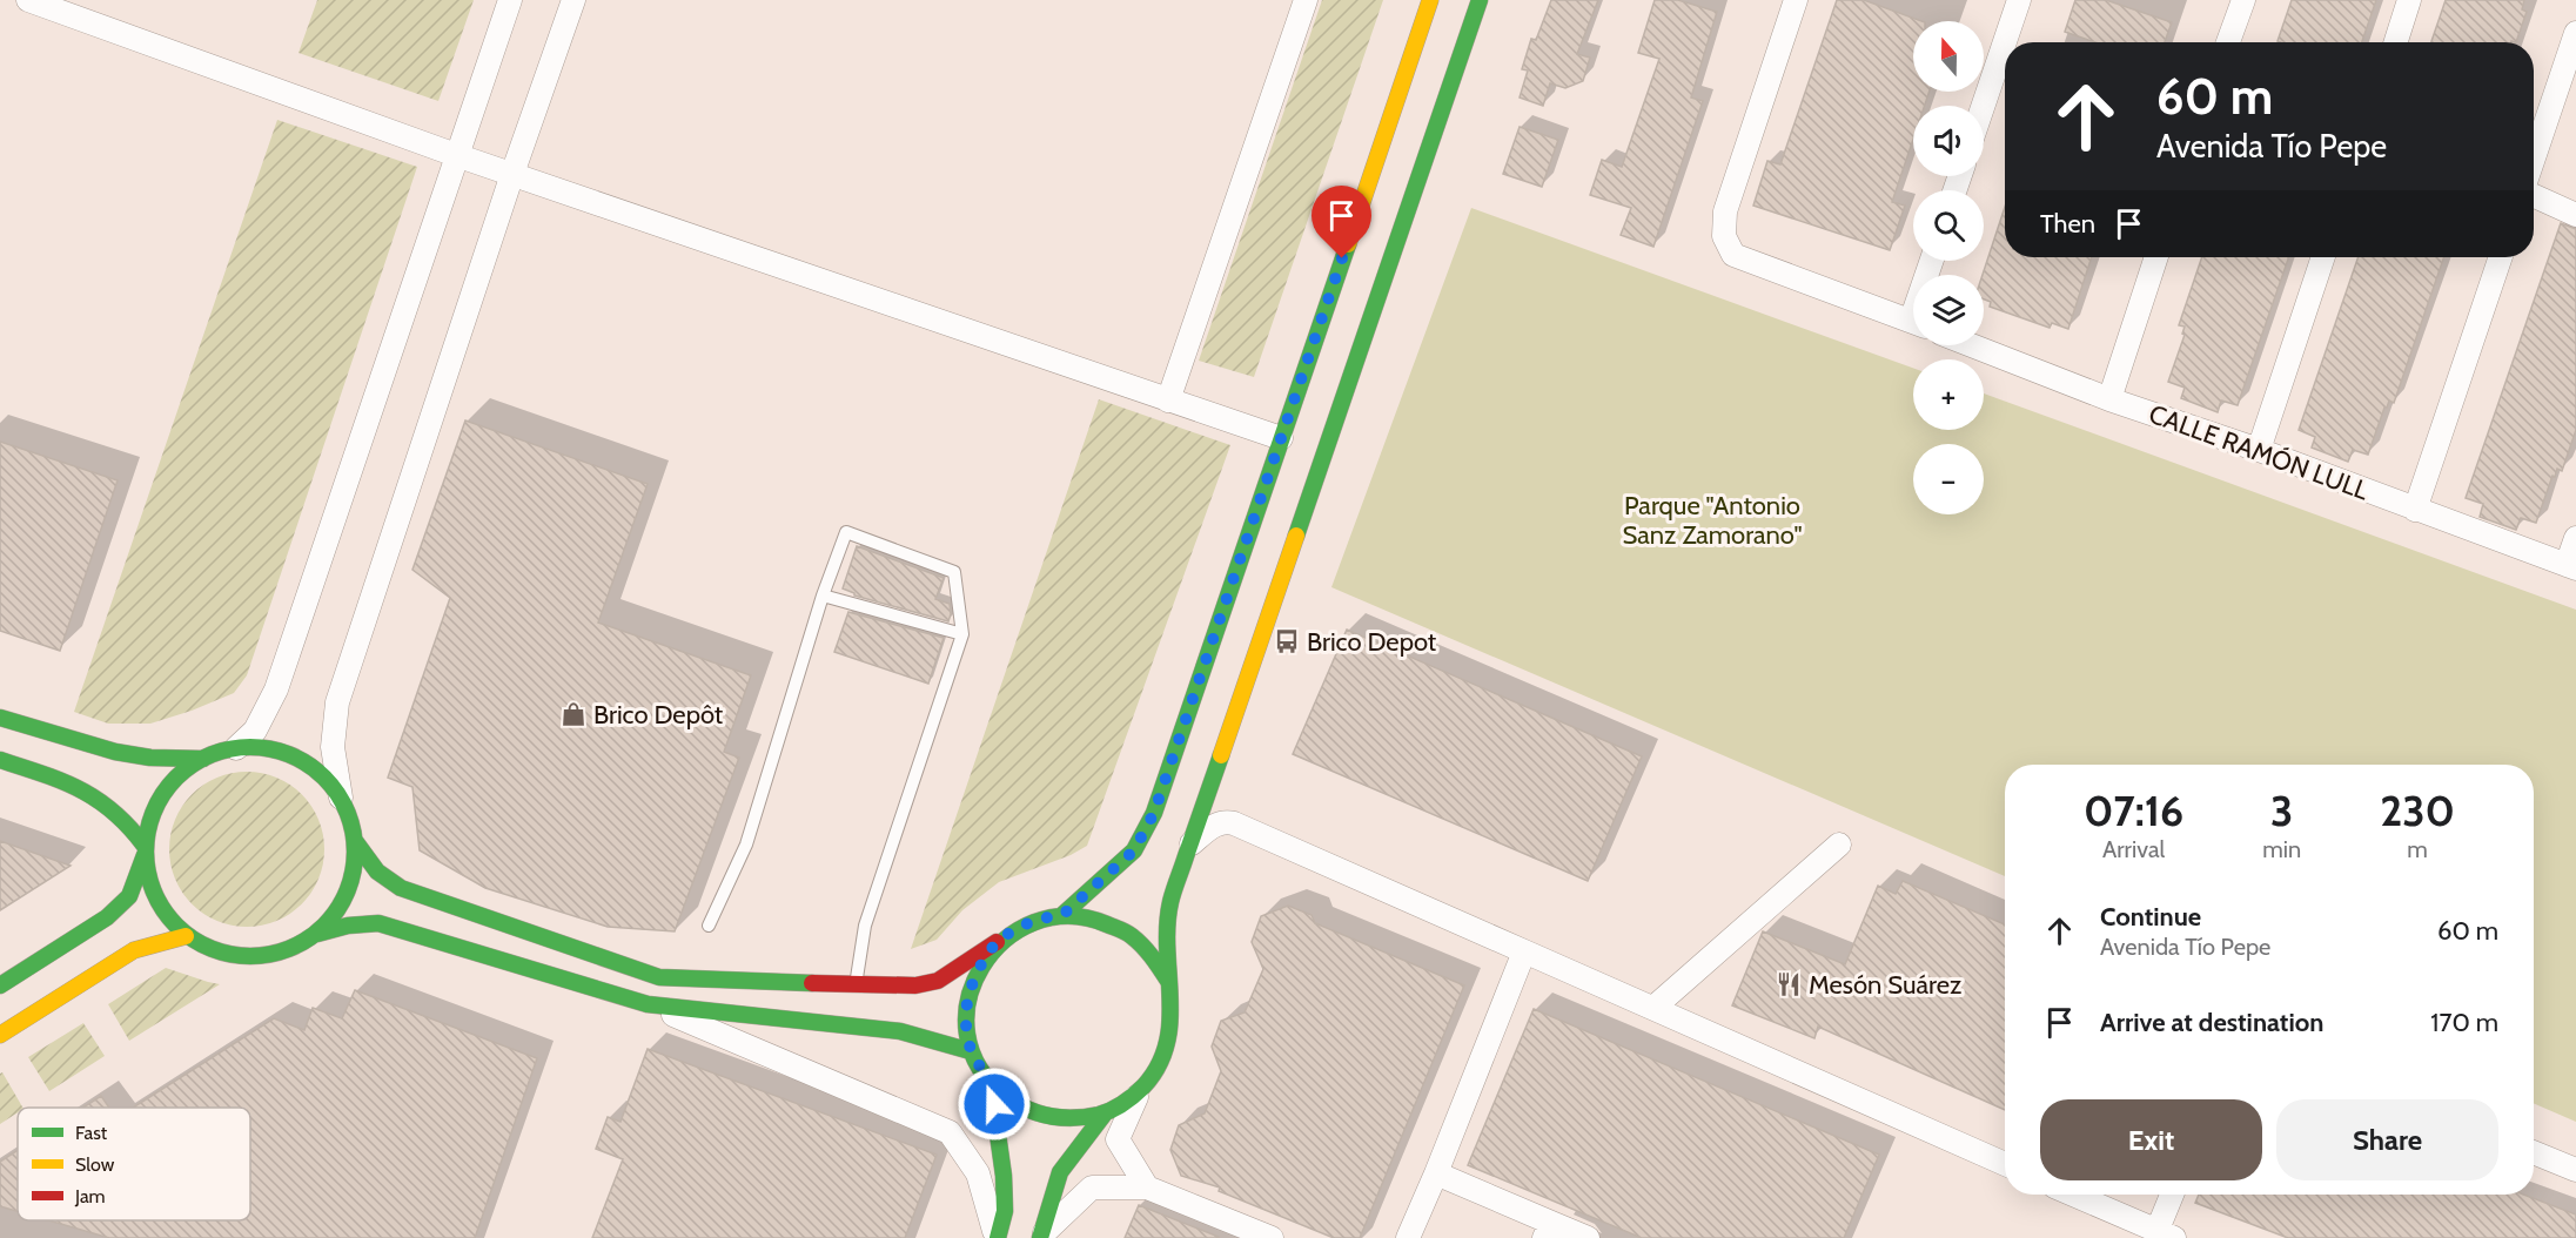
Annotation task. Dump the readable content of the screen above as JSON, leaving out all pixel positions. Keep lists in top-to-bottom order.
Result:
{
  "streets": {
    "street": ["CALLE RAMÓN LULL"]
  },
  "parks": ["Parque \"Antonio Sanz Zamorano\""],
  "places": {
    "bus stop": ["Brico Depot"],
    "shop": ["Brico Depôt"],
    "restaurant": ["Mesón Suárez"]
  },
  "legend": ["Fast", "Slow", "Jam"],
  "north": "top",
  "page": {
    "map_buttons": ["+", "−"],
    "turn": ["60 m", "Avenida Tío Pepe"],
    "then": "Then",
    "eta": [
      "07:16",
      "Arrival",
      "3",
      "min",
      "230",
      "m"
    ],
    "list": [
      {
        "name": "Continue",
        "note": "Avenida Tío Pepe",
        "value": "60 m"
      },
      {
        "name": "Arrive at destination",
        "value": "170 m"
      }
    ],
    "buttons": ["Exit", "Share"]
  }
}
